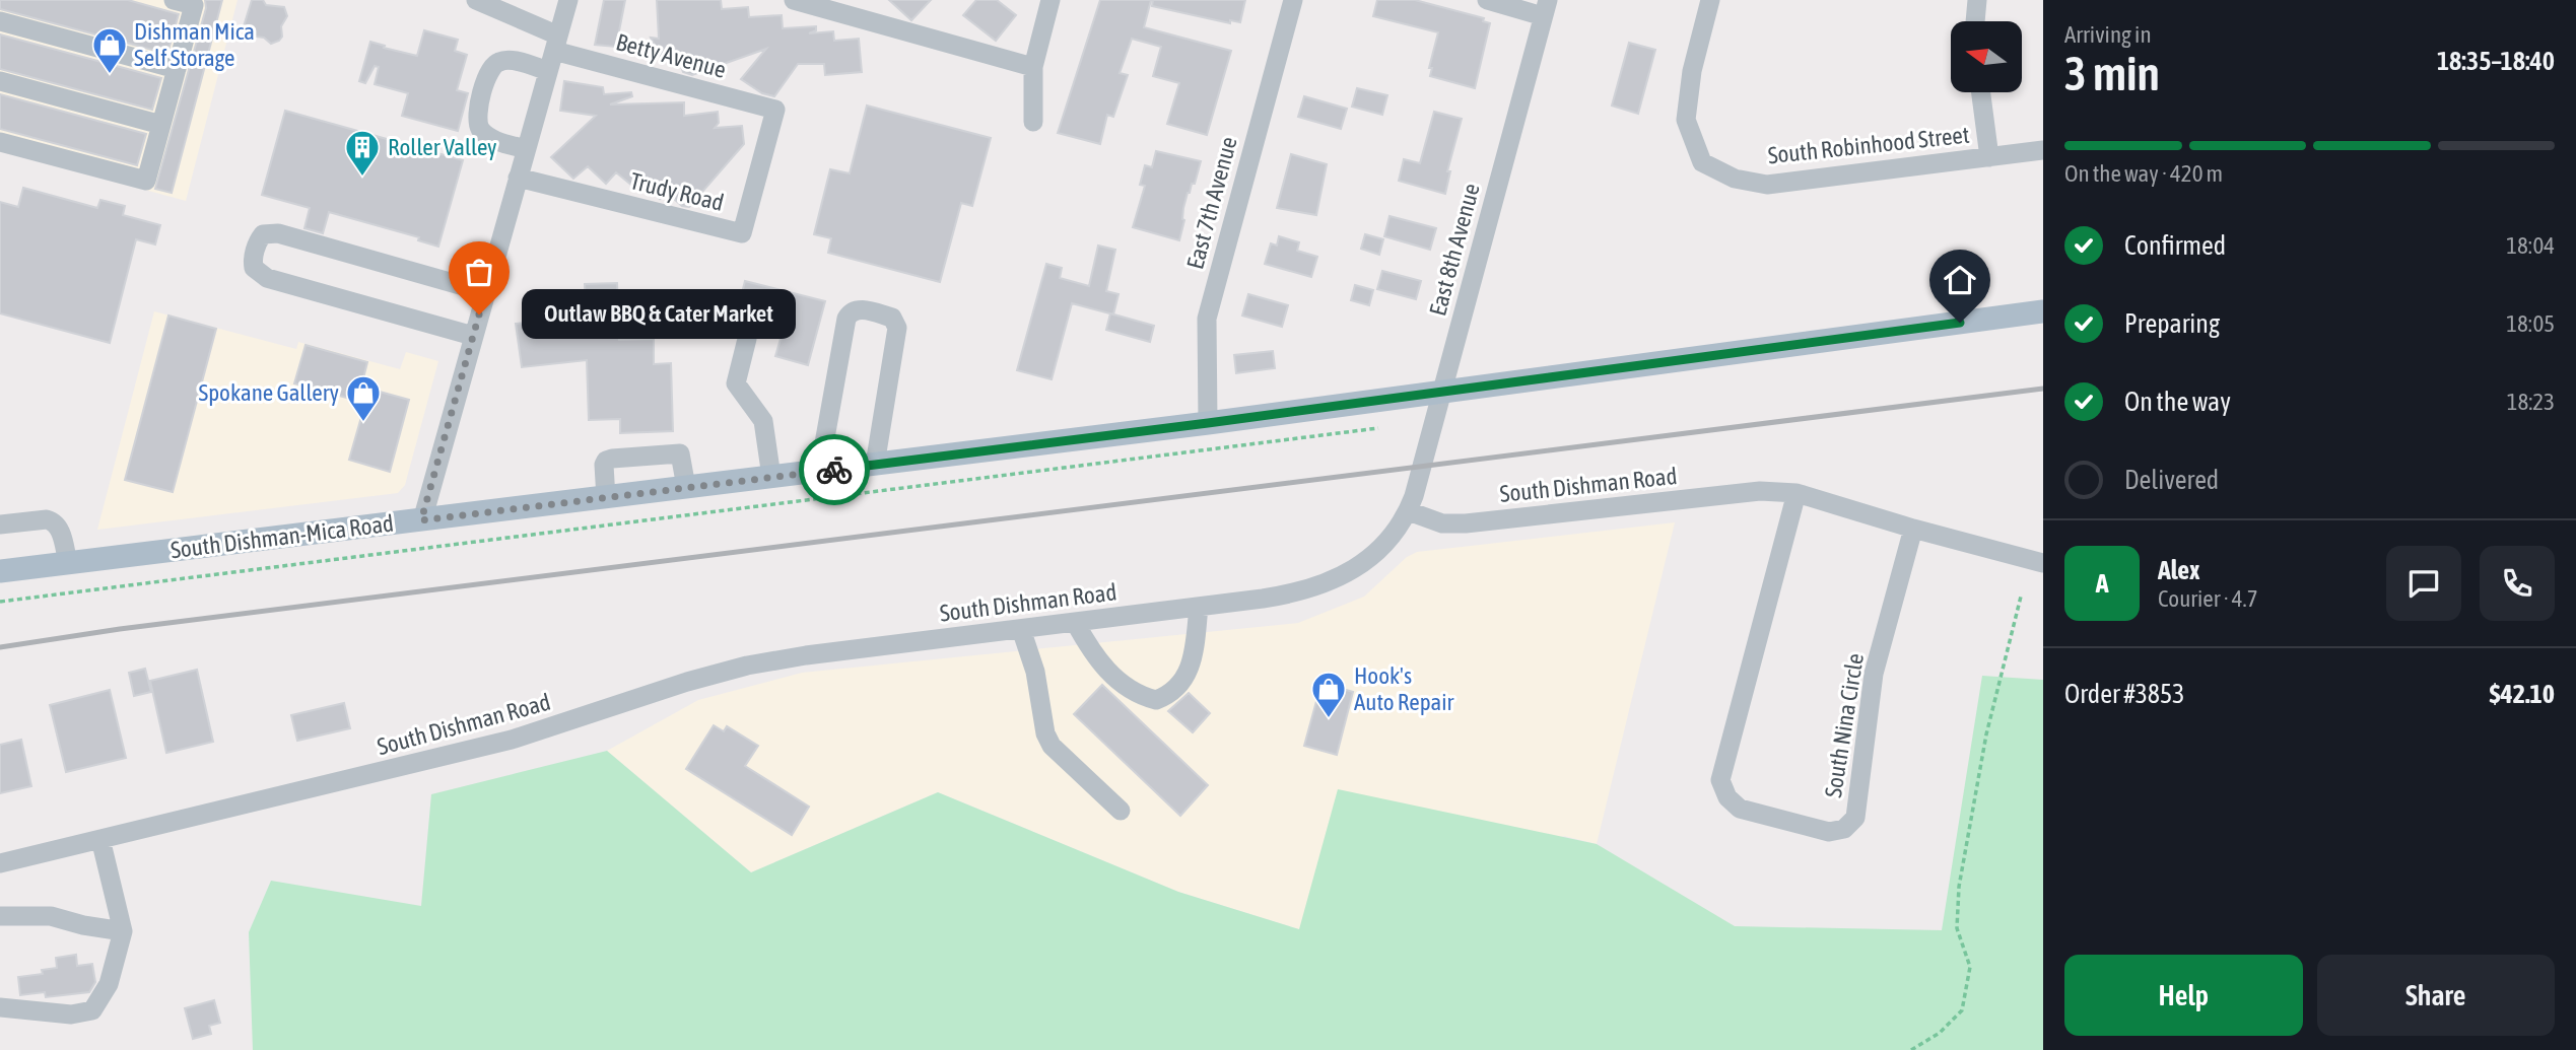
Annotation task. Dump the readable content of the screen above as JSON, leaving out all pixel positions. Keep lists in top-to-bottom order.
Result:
{
  "streets": {
    "main road": ["South Dishman-Mica Road"],
    "street": [
      "Betty Avenue",
      "South Robinhood Street",
      "Trudy Road",
      "East 7th Avenue",
      "East 8th Avenue",
      "South Dishman Road",
      "South Nina Circle"
    ]
  },
  "crossings": [
    ["Betty Avenue", "Trudy Road"],
    ["East 7th Avenue", "South Dishman-Mica Road"],
    ["East 8th Avenue", "South Dishman Road"],
    ["East 8th Avenue", "South Dishman-Mica Road"],
    ["South Dishman Road", "South Nina Circle"]
  ],
  "places": {
    "shop": ["Dishman Mica Self Storage", "Spokane Gallery", "Hook's Auto Repair"],
    "building": ["Roller Valley"],
    "other": ["Outlaw BBQ & Cater Market"]
  },
  "north": "left",
  "page": {
    "heading": ["3 min", "Arriving in", "18:35–18:40"],
    "panel": [
      "Alex",
      "Courier · 4.7",
      "Order #3853",
      "$42.10"
    ],
    "bar": "On the way · 420 m",
    "list": [
      ["Confirmed", "18:04"],
      ["Preparing", "18:05"],
      ["On the way", "18:23"],
      "Delivered"
    ],
    "bubble": "Outlaw BBQ & Cater Market",
    "round": "A",
    "buttons": ["Help", "Share"]
  }
}
